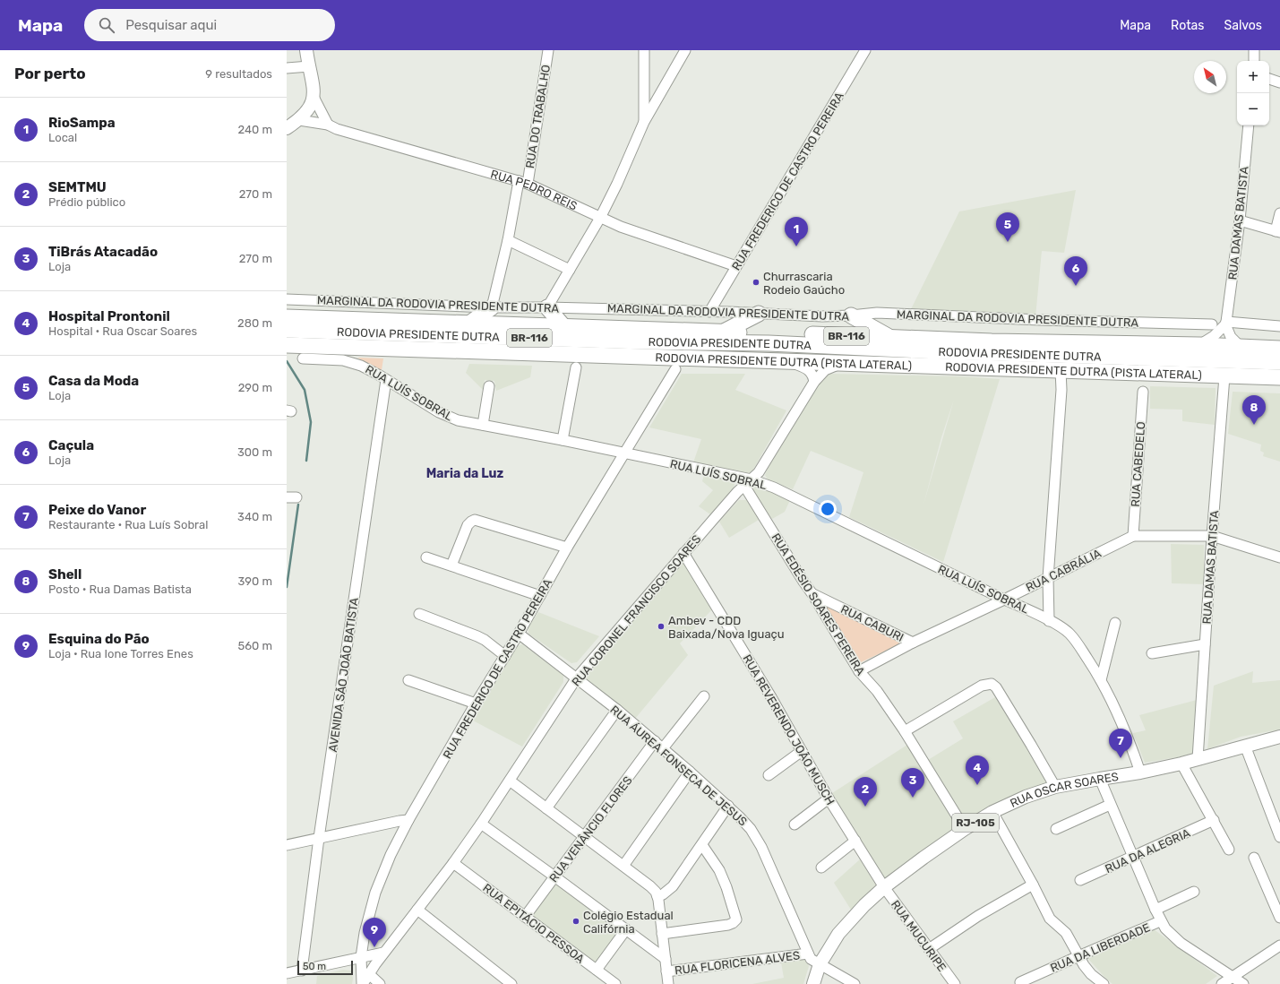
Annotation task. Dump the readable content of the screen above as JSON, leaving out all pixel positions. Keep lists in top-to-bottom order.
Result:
{
  "streets": {
    "highway": ["RODOVIA PRESIDENTE DUTRA", "BR-116", "RODOVIA PRESIDENTE DUTRA (PISTA LATERAL)"],
    "main road": ["RUA OSCAR SOARES", "RJ-105"],
    "street": [
      "RUA DO TRABALHO",
      "RUA FREDERICO DE CASTRO PEREIRA",
      "RUA PEDRO REIS",
      "RUA DAMAS BATISTA",
      "MARGINAL DA RODOVIA PRESIDENTE DUTRA",
      "RUA LUÍS SOBRAL",
      "RUA CABEDELO",
      "RUA CABRÁLIA",
      "RUA EDÉSIO SOARES PEREIRA",
      "RUA CORONEL FRANCISCO SOARES",
      "RUA CABURI",
      "AVENIDA SÃO JOÃO BATISTA",
      "RUA REVERENDO JOÃO MUSCH",
      "RUA ÁUREA FONSECA DE JESUS",
      "RUA VENÂNCIO FLORES",
      "RUA DA ALEGRIA",
      "RUA EPITÁCIO PESSOA",
      "RUA MUCURIPE",
      "RUA DA LIBERDADE",
      "RUA FLORICENA ALVES"
    ]
  },
  "crossings": [
    ["RUA DO TRABALHO", "RUA PEDRO REIS"],
    ["RUA DO TRABALHO", "MARGINAL DA RODOVIA PRESIDENTE DUTRA"],
    ["RUA FREDERICO DE CASTRO PEREIRA", "RUA PEDRO REIS"],
    ["RUA FREDERICO DE CASTRO PEREIRA", "MARGINAL DA RODOVIA PRESIDENTE DUTRA"],
    ["RUA FREDERICO DE CASTRO PEREIRA", "RUA LUÍS SOBRAL"],
    ["RUA FREDERICO DE CASTRO PEREIRA", "RUA CORONEL FRANCISCO SOARES"],
    ["RUA FREDERICO DE CASTRO PEREIRA", "RUA ÁUREA FONSECA DE JESUS"],
    ["RUA DAMAS BATISTA", "RODOVIA PRESIDENTE DUTRA (PISTA LATERAL)"],
    ["RUA DAMAS BATISTA", "RUA CABRÁLIA"],
    ["RUA DAMAS BATISTA", "RUA OSCAR SOARES"],
    ["RODOVIA PRESIDENTE DUTRA (PISTA LATERAL)", "RUA CORONEL FRANCISCO SOARES"],
    ["RUA LUÍS SOBRAL", "RUA CABRÁLIA"],
    ["RUA LUÍS SOBRAL", "RUA EDÉSIO SOARES PEREIRA"],
    ["RUA LUÍS SOBRAL", "RUA CORONEL FRANCISCO SOARES"],
    ["RUA LUÍS SOBRAL", "AVENIDA SÃO JOÃO BATISTA"],
    ["RUA LUÍS SOBRAL", "RUA OSCAR SOARES"],
    ["RUA CABEDELO", "RUA CABRÁLIA"],
    ["RUA CABRÁLIA", "RUA EDÉSIO SOARES PEREIRA"],
    ["RUA CABRÁLIA", "RUA CABURI"],
    ["RUA EDÉSIO SOARES PEREIRA", "RUA CORONEL FRANCISCO SOARES"],
    ["RUA EDÉSIO SOARES PEREIRA", "RUA CABURI"],
    ["RUA EDÉSIO SOARES PEREIRA", "RUA OSCAR SOARES"],
    ["RUA CORONEL FRANCISCO SOARES", "RUA REVERENDO JOÃO MUSCH"],
    ["RUA CORONEL FRANCISCO SOARES", "RUA ÁUREA FONSECA DE JESUS"],
    ["RUA CORONEL FRANCISCO SOARES", "RUA EPITÁCIO PESSOA"],
    ["RUA REVERENDO JOÃO MUSCH", "RUA OSCAR SOARES"],
    ["RUA REVERENDO JOÃO MUSCH", "RUA MUCURIPE"],
    ["RUA ÁUREA FONSECA DE JESUS", "RUA OSCAR SOARES"],
    ["RUA ÁUREA FONSECA DE JESUS", "RUA VENÂNCIO FLORES"],
    ["RUA ÁUREA FONSECA DE JESUS", "RUA FLORICENA ALVES"],
    ["RUA OSCAR SOARES", "RUA MUCURIPE"],
    ["RUA VENÂNCIO FLORES", "RUA EPITÁCIO PESSOA"]
  ],
  "districts": ["Maria da Luz"],
  "places": ["Churrascaria Rodeio Gaúcho", "Ambev - CDD Baixada/Nova Iguaçu", "Colégio Estadual Califórnia"],
  "scale_bar": "50 m",
  "north": "top left",
  "page": {
    "header": "Mapa",
    "search": "Pesquisar aqui",
    "nav": ["Mapa", "Rotas", "Salvos"],
    "heading": ["Por perto", "9 resultados"],
    "map_buttons": ["+", "−"],
    "list": [
      {
        "mark": "1",
        "name": "RioSampa",
        "note": "Local",
        "value": "240 m"
      },
      {
        "mark": "2",
        "name": "SEMTMU",
        "note": "Prédio público",
        "value": "270 m"
      },
      {
        "mark": "3",
        "name": "TiBrás Atacadão",
        "note": "Loja",
        "value": "270 m"
      },
      {
        "mark": "4",
        "name": "Hospital Prontonil",
        "note": "Hospital · Rua Oscar Soares",
        "value": "280 m"
      },
      {
        "mark": "5",
        "name": "Casa da Moda",
        "note": "Loja",
        "value": "290 m"
      },
      {
        "mark": "6",
        "name": "Caçula",
        "note": "Loja",
        "value": "300 m"
      },
      {
        "mark": "7",
        "name": "Peixe do Vanor",
        "note": "Restaurante · Rua Luís Sobral",
        "value": "340 m"
      },
      {
        "mark": "8",
        "name": "Shell",
        "note": "Posto · Rua Damas Batista",
        "value": "390 m"
      },
      {
        "mark": "9",
        "name": "Esquina do Pão",
        "note": "Loja · Rua Ione Torres Enes",
        "value": "560 m"
      }
    ],
    "pins": [
      "5",
      "1",
      "6",
      "8",
      "7",
      "4",
      "3",
      "2",
      "9"
    ],
    "scale": "50 m"
  }
}
